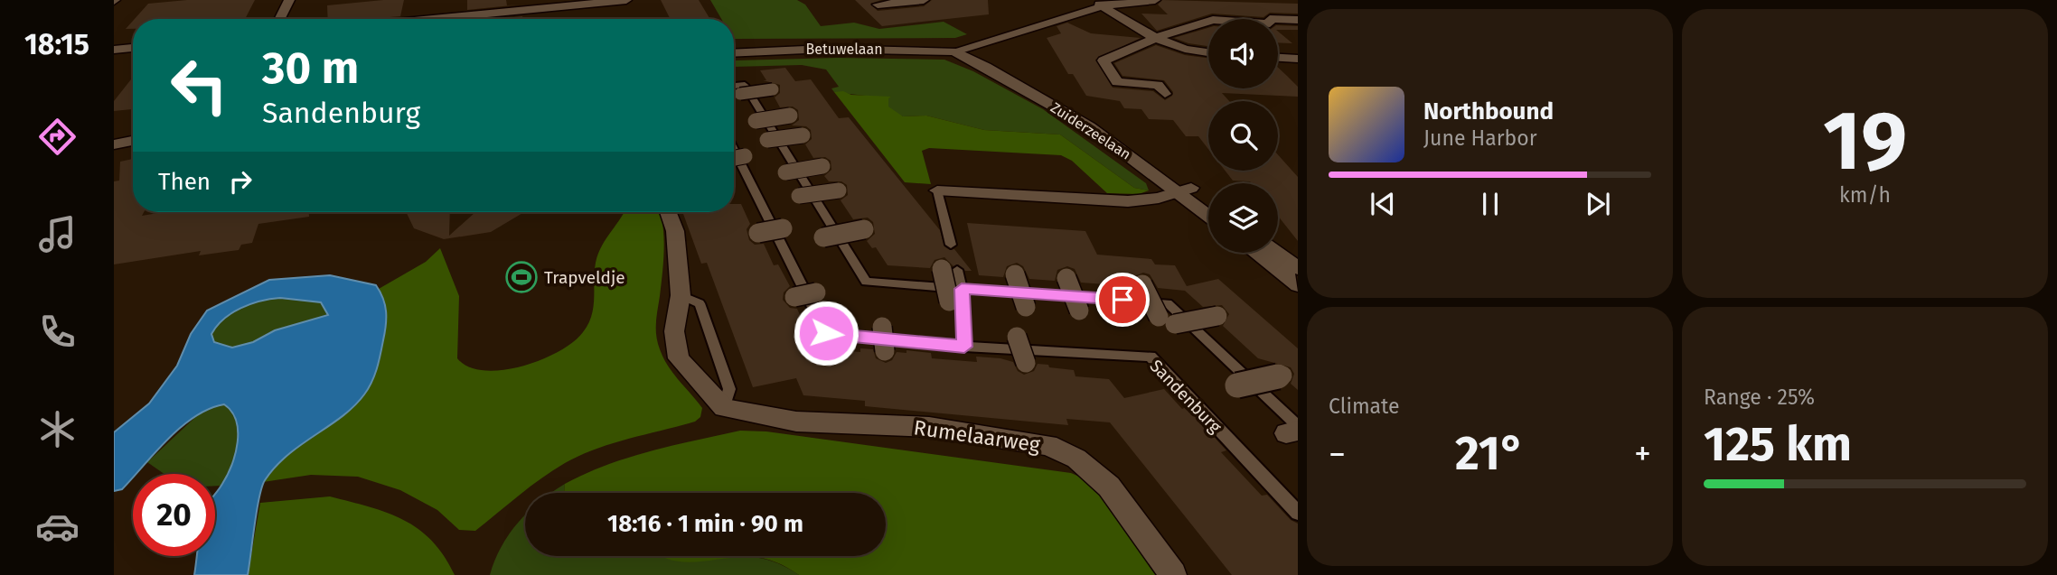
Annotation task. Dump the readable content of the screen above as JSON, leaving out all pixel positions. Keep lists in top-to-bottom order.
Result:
{
  "streets": {
    "street": ["Betuwelaan", "Zuiderzeelaan", "Rumelaarweg"],
    "lane": ["Sandenburg"]
  },
  "crossings": [
    ["Betuwelaan", "Zuiderzeelaan"]
  ],
  "places": {
    "sports": ["Trapveldje"]
  },
  "page": {
    "tabs": "18:15",
    "tile": [
      ["19", "km/h"],
      "Climate",
      ["Range · 25%", "125 km"]
    ],
    "turn": ["30 m", "Sandenburg"],
    "song": ["Northbound", "June Harbor"],
    "then": "Then",
    "heat": ["−", "21°", "+"],
    "limit": "20",
    "trip": "18:16 · 1 min · 90 m"
  }
}
